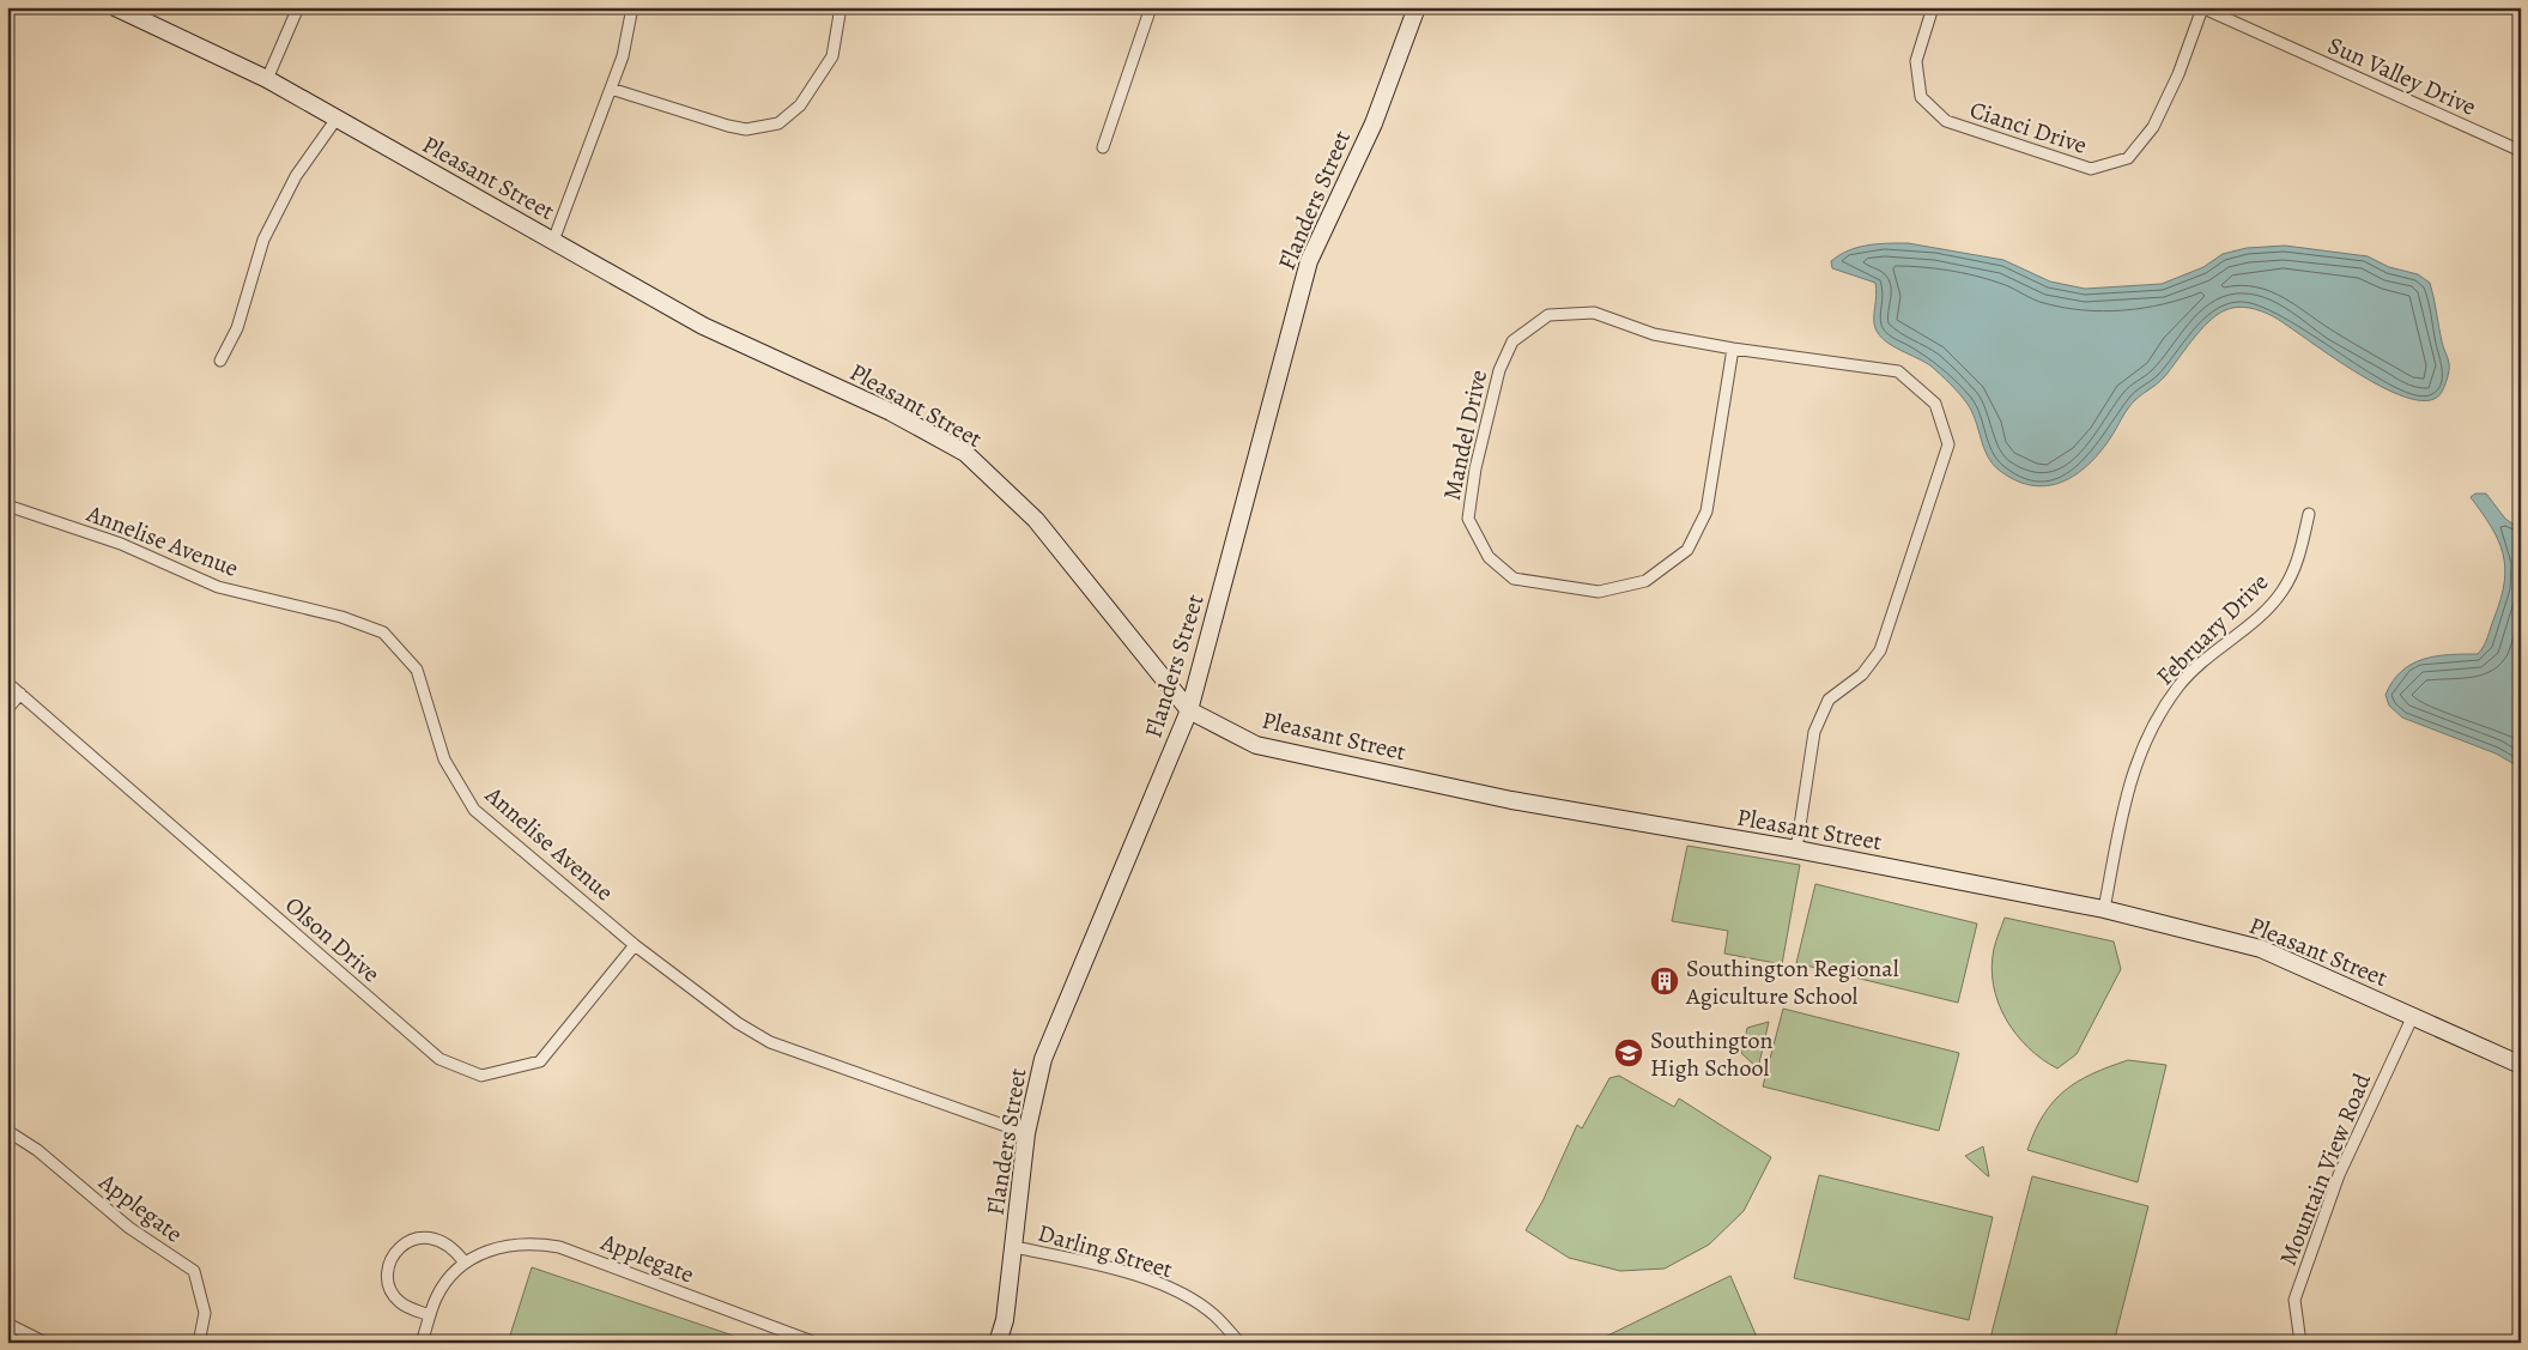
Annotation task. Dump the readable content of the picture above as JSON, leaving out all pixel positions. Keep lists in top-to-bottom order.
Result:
{
  "streets": {
    "street": [
      "Sun Valley Drive",
      "Cianci Drive",
      "Pleasant Street",
      "Flanders Street",
      "Mandel Drive",
      "Annelise Avenue",
      "February Drive",
      "Olson Drive",
      "Mountain View Road",
      "Applegate",
      "Darling Street"
    ]
  },
  "crossings": [
    ["Sun Valley Drive", "Cianci Drive"],
    ["Pleasant Street", "Flanders Street"],
    ["Pleasant Street", "Mandel Drive"],
    ["Pleasant Street", "February Drive"],
    ["Pleasant Street", "Mountain View Road"],
    ["Flanders Street", "Annelise Avenue"],
    ["Flanders Street", "Darling Street"],
    ["Annelise Avenue", "Olson Drive"]
  ],
  "places": {
    "building": ["Southington Regional Agiculture School"],
    "school or university": ["Southington High School"]
  }
}
